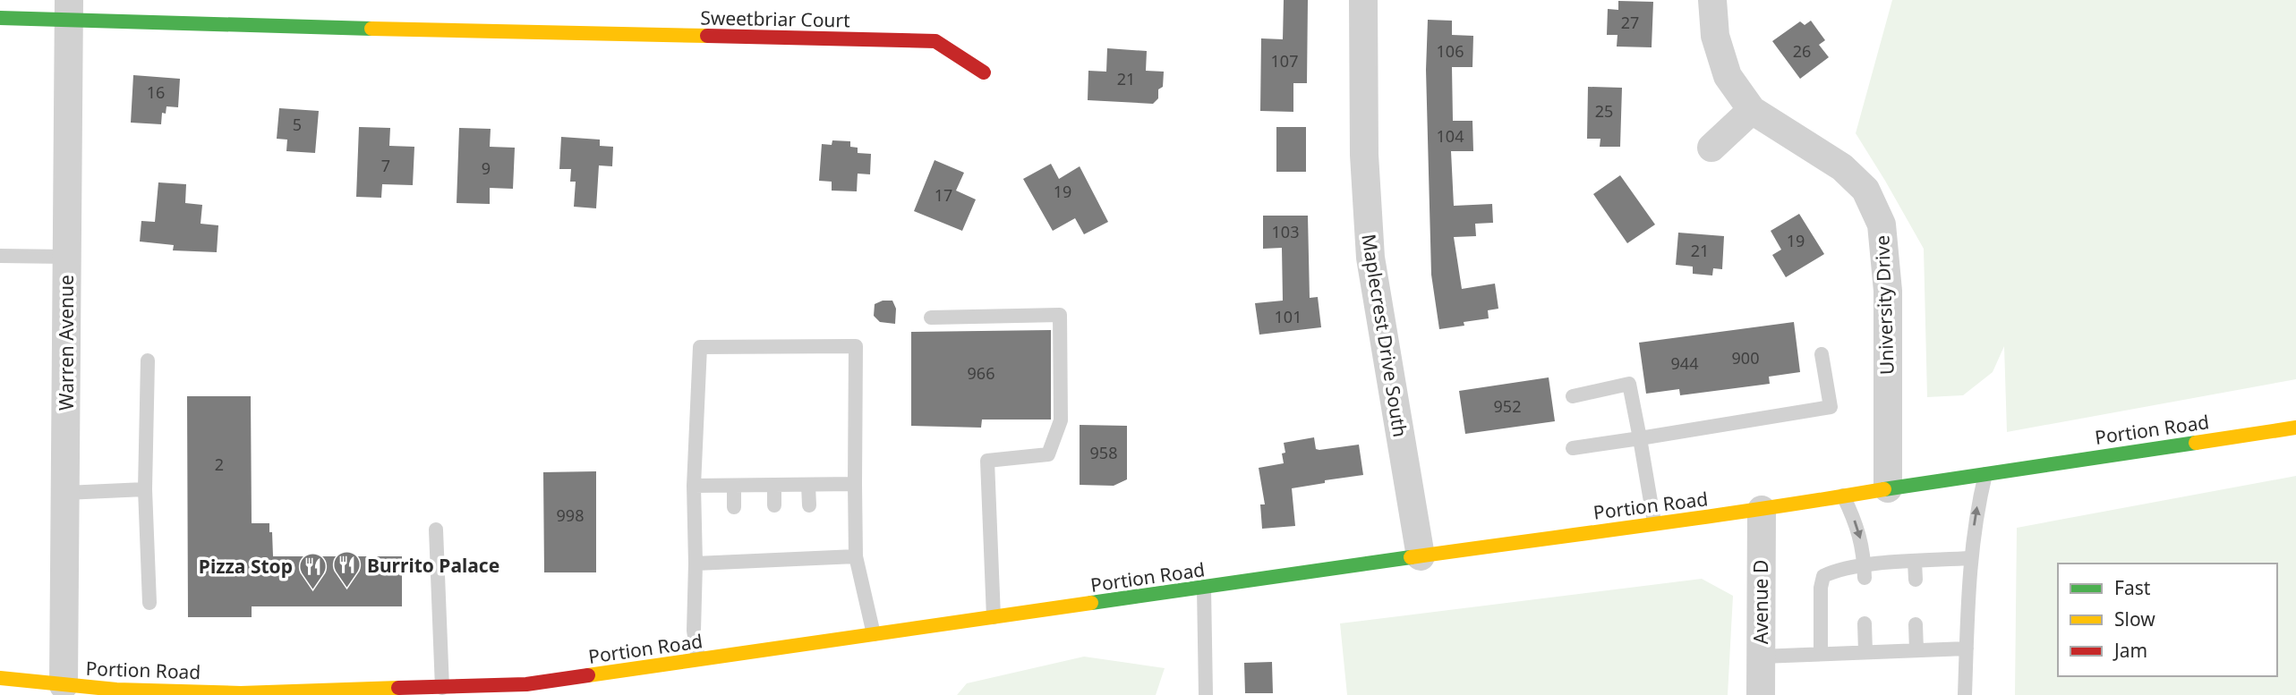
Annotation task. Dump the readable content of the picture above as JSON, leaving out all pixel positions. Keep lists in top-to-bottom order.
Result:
{
  "streets": {
    "main road": ["Sweetbriar Court", "Portion Road"],
    "street": [
      "University Drive",
      "Maplecrest Drive South",
      "Warren Avenue",
      "Avenue D"
    ]
  },
  "crossings": [
    ["Sweetbriar Court", "Warren Avenue"],
    ["University Drive", "Portion Road"],
    ["Maplecrest Drive South", "Portion Road"],
    ["Warren Avenue", "Portion Road"],
    ["Portion Road", "Avenue D"]
  ],
  "places": {
    "restaurant": ["Burrito Palace", "Pizza Stop"]
  },
  "house_numbers": [
    "27",
    "106",
    "26",
    "107",
    "21",
    "16",
    "25",
    "5",
    "104",
    "7",
    "9",
    "19",
    "17",
    "103",
    "19",
    "21",
    "101",
    "900",
    "944",
    "966",
    "952",
    "958",
    "2",
    "998"
  ],
  "legend": ["Fast", "Slow", "Jam"]
}
